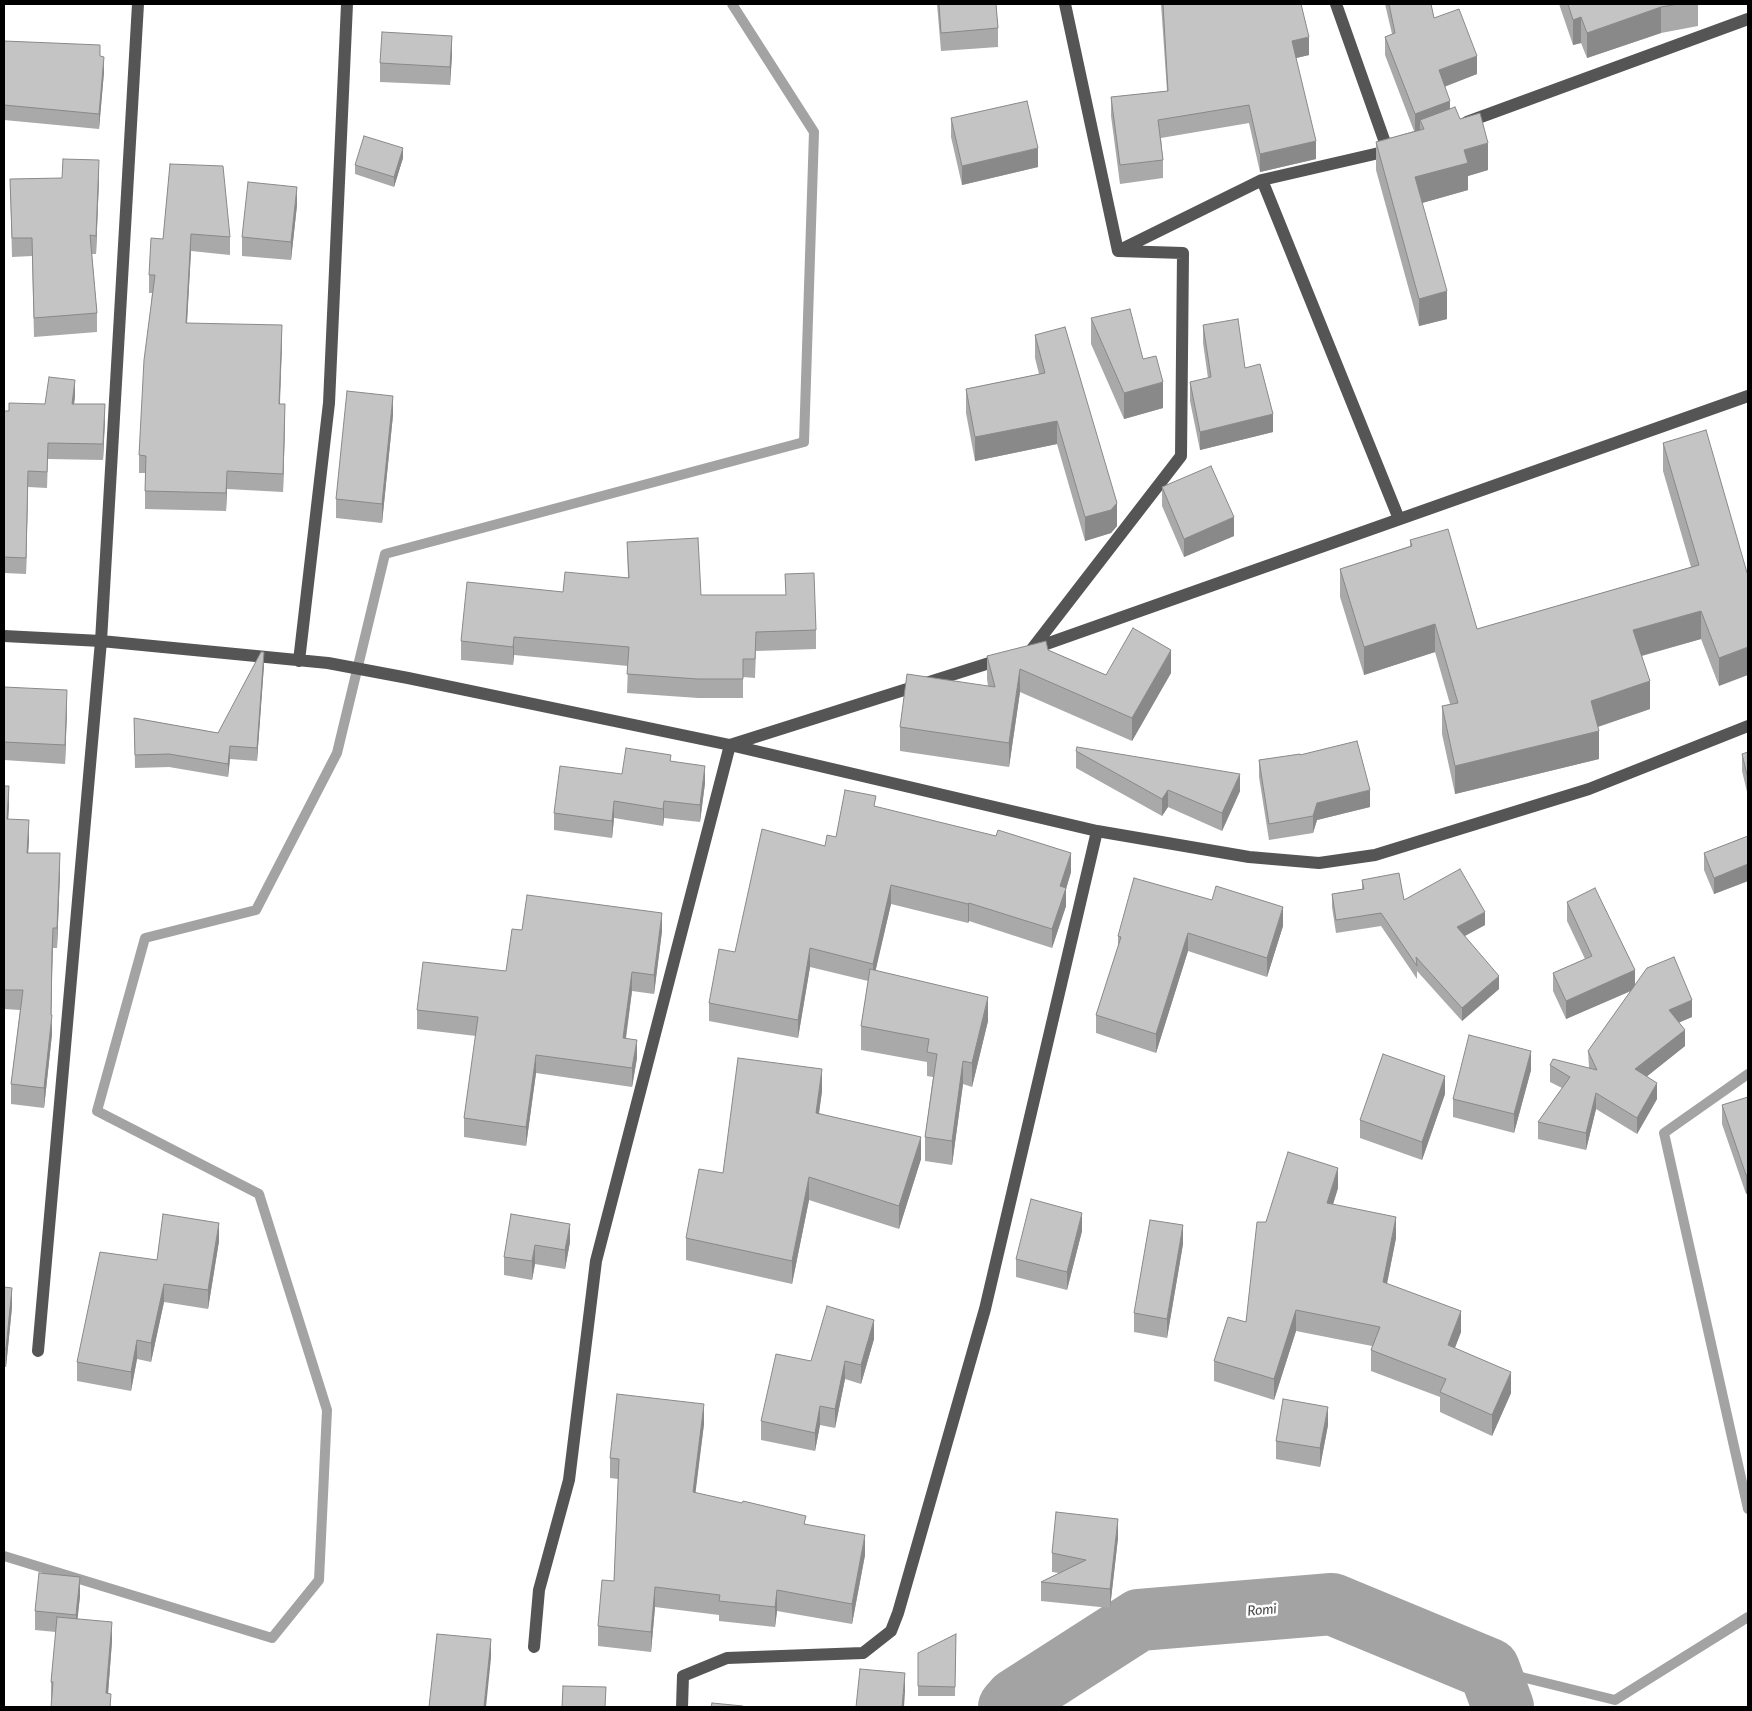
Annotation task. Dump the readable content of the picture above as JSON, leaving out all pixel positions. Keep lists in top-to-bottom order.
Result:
{
  "water": ["Romi"]
}
